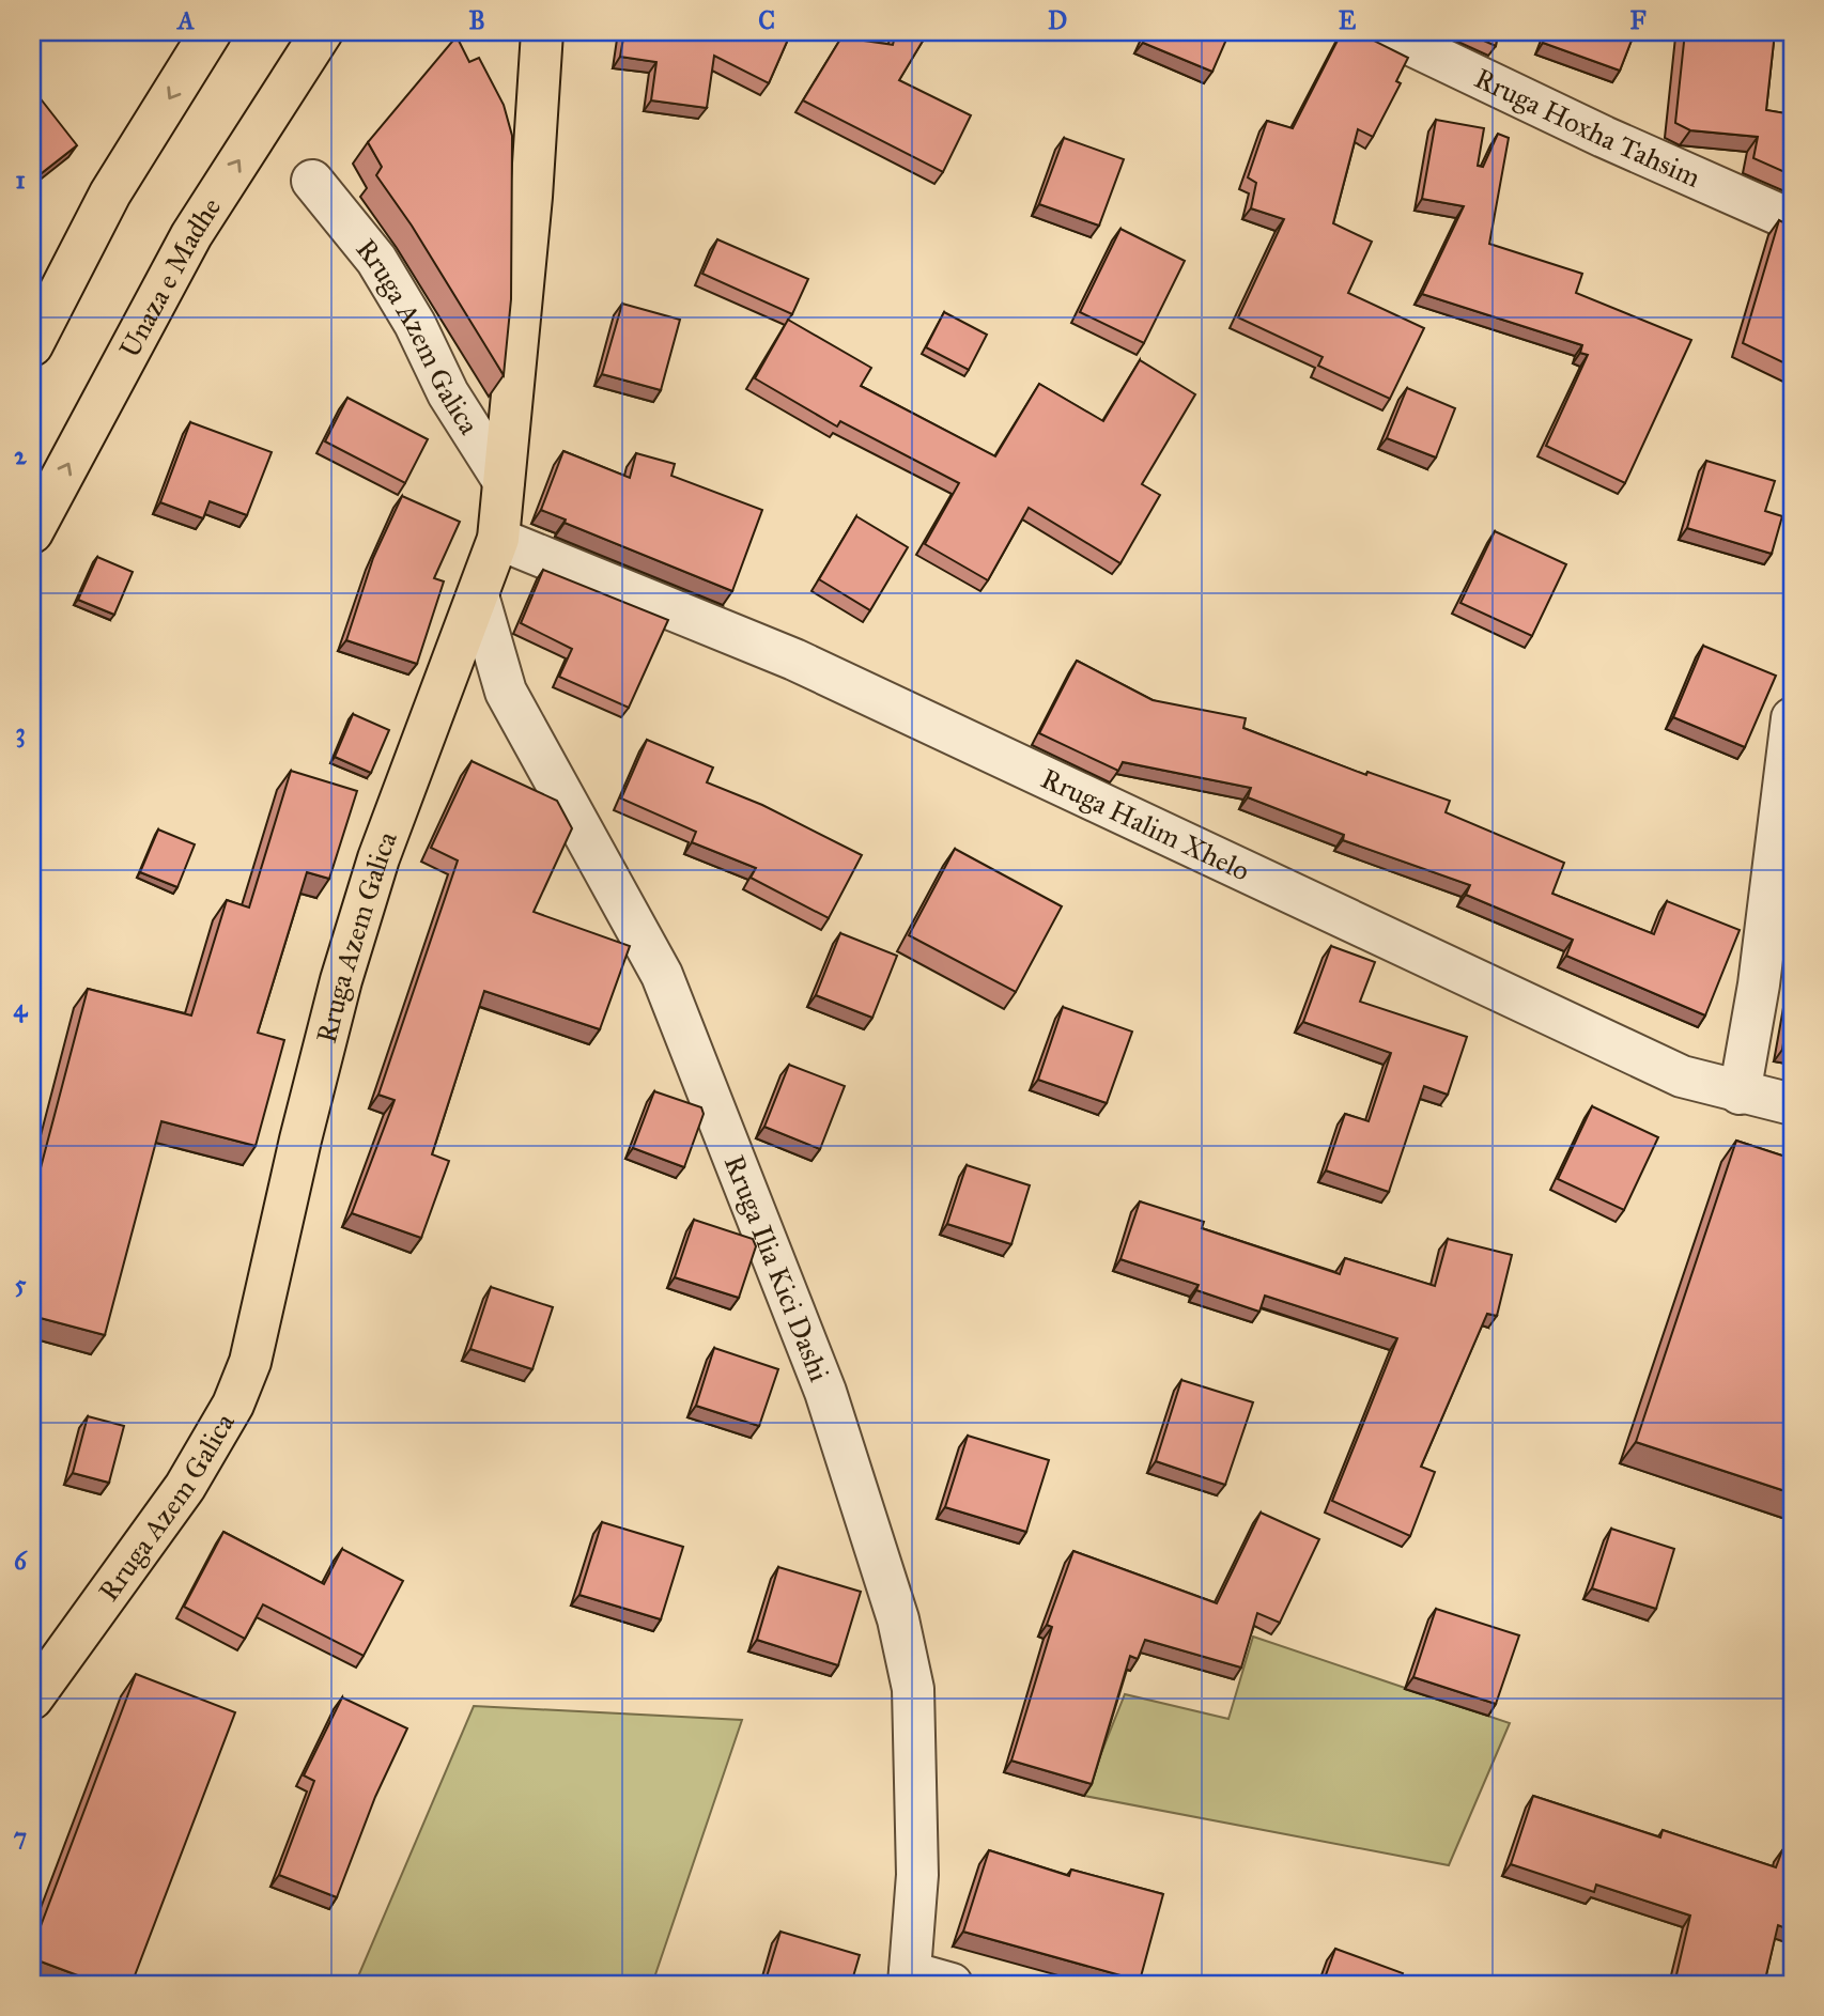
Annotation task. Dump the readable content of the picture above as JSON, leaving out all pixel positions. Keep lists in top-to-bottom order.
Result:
{
  "streets": {
    "main road": ["Unaza e Madhe", "Rruga Azem Galica"],
    "street": ["Rruga Hoxha Tahsim", "Rruga Halim Xhelo", "Rruga Ilia Kici Dashi"]
  },
  "crossings": [
    ["Rruga Azem Galica", "Rruga Halim Xhelo"],
    ["Rruga Azem Galica", "Rruga Ilia Kici Dashi"]
  ],
  "grid": {
    "columns": [
      "A",
      "B",
      "C",
      "D",
      "E",
      "F"
    ],
    "rows": [
      "1",
      "2",
      "3",
      "4",
      "5",
      "6",
      "7"
    ]
  }
}
